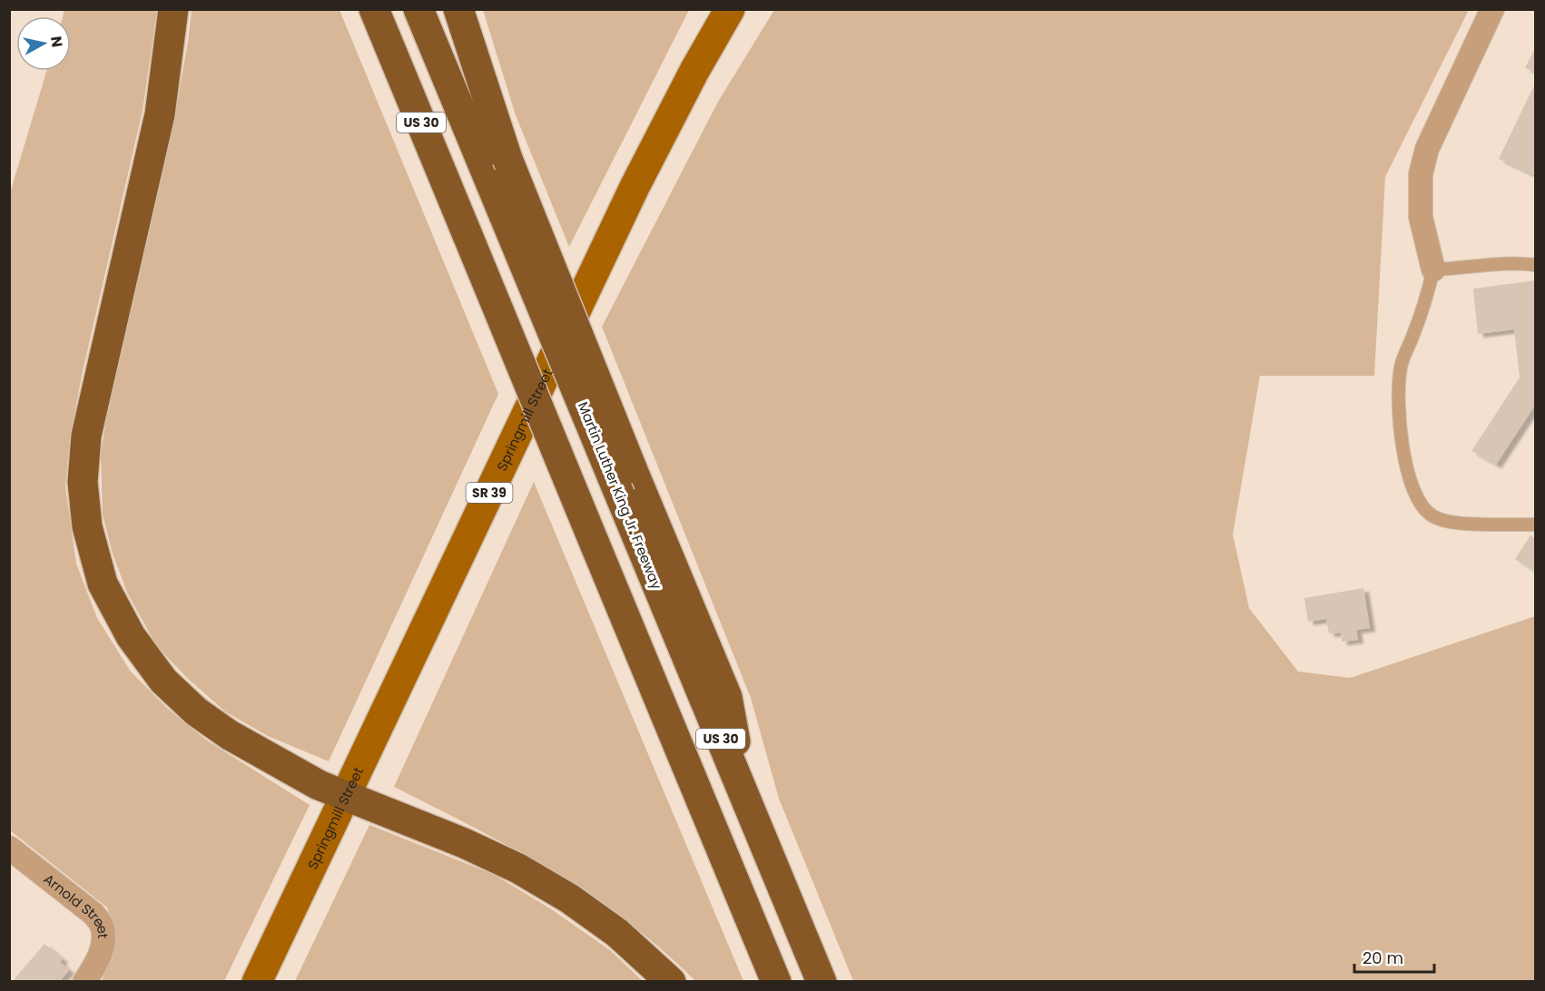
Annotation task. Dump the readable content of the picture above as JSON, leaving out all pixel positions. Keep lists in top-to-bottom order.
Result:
{
  "streets": {
    "highway": ["US 30", "Martin Luther King Jr. Freeway"],
    "main road": ["Springmill Street", "SR 39"],
    "street": ["Arnold Street"]
  },
  "scale_bar": "20 m",
  "north": "right"
}
